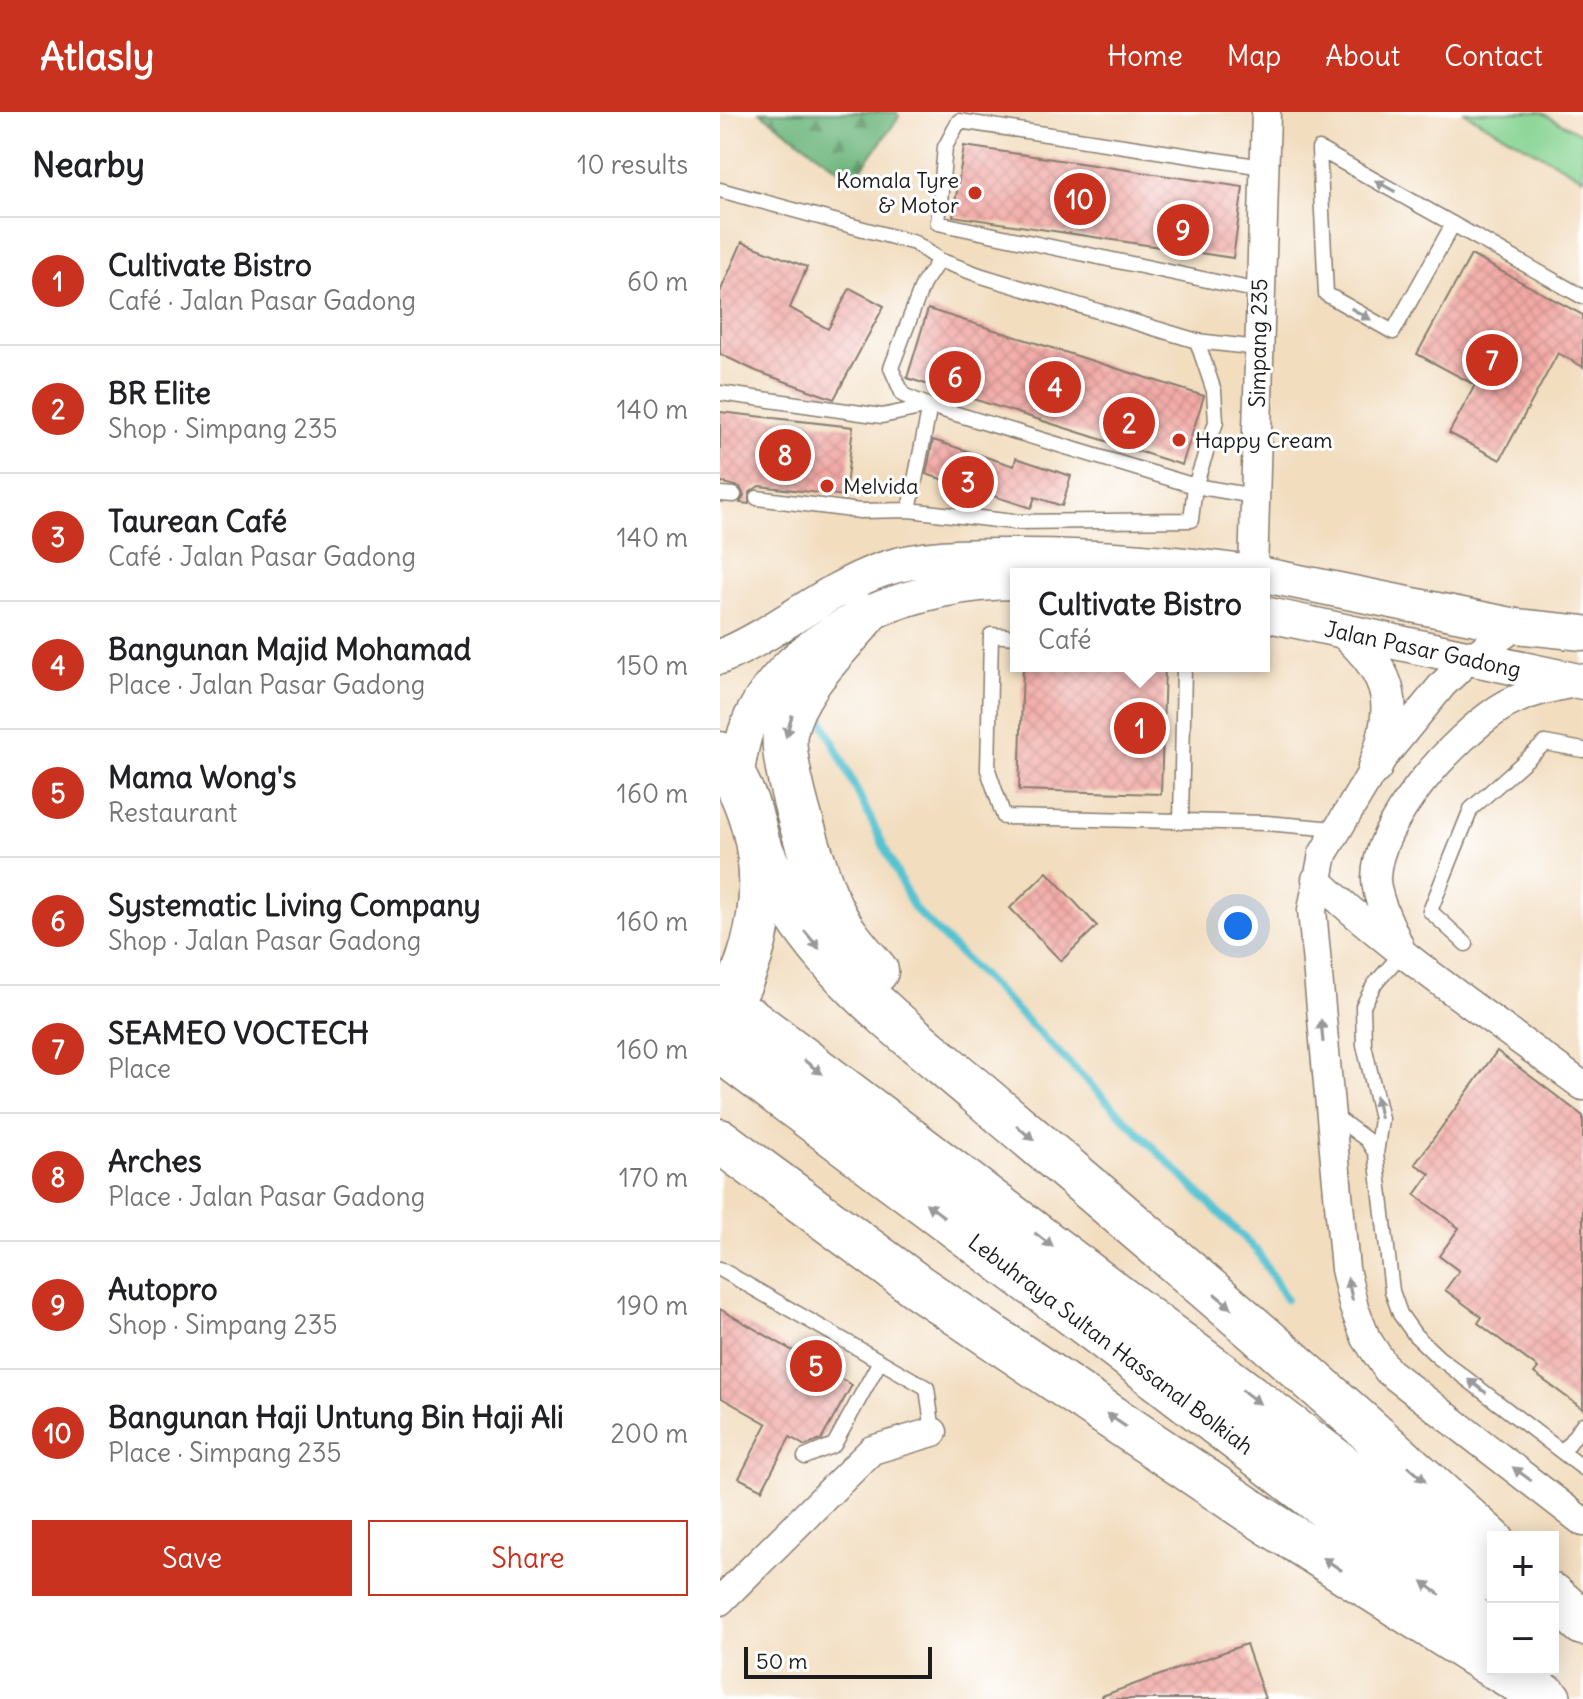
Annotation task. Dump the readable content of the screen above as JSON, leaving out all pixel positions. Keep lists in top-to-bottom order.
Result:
{
  "streets": {
    "main road": ["Lebuhraya Sultan Hassanal Bolkiah"],
    "street": ["Simpang 235", "Jalan Pasar Gadong"]
  },
  "places": ["Komala Tyre & Motor", "Happy Cream", "Melvida"],
  "scale_bar": "50 m",
  "page": {
    "header": "Atlasly",
    "nav": [
      "Home",
      "Map",
      "About",
      "Contact"
    ],
    "heading": ["Nearby", "10 results"],
    "pins": [
      "10",
      "9",
      "7",
      "6",
      "4",
      "2",
      "8",
      "3",
      "1",
      "5"
    ],
    "list": [
      {
        "mark": "1",
        "name": "Cultivate Bistro",
        "note": "Café · Jalan Pasar Gadong",
        "value": "60 m"
      },
      {
        "mark": "2",
        "name": "BR Elite",
        "note": "Shop · Simpang 235",
        "value": "140 m"
      },
      {
        "mark": "3",
        "name": "Taurean Café",
        "note": "Café · Jalan Pasar Gadong",
        "value": "140 m"
      },
      {
        "mark": "4",
        "name": "Bangunan Majid Mohamad",
        "note": "Place · Jalan Pasar Gadong",
        "value": "150 m"
      },
      {
        "mark": "5",
        "name": "Mama Wong's",
        "note": "Restaurant",
        "value": "160 m"
      },
      {
        "mark": "6",
        "name": "Systematic Living Company",
        "note": "Shop · Jalan Pasar Gadong",
        "value": "160 m"
      },
      {
        "mark": "7",
        "name": "SEAMEO VOCTECH",
        "note": "Place",
        "value": "160 m"
      },
      {
        "mark": "8",
        "name": "Arches",
        "note": "Place · Jalan Pasar Gadong",
        "value": "170 m"
      },
      {
        "mark": "9",
        "name": "Autopro",
        "note": "Shop · Simpang 235",
        "value": "190 m"
      },
      {
        "mark": "10",
        "name": "Bangunan Haji Untung Bin Haji Ali",
        "note": "Place · Simpang 235",
        "value": "200 m"
      }
    ],
    "popup": ["Cultivate Bistro", "Café"],
    "buttons": ["Save", "Share"],
    "map_buttons": ["+", "−"],
    "scale": "50 m"
  }
}
